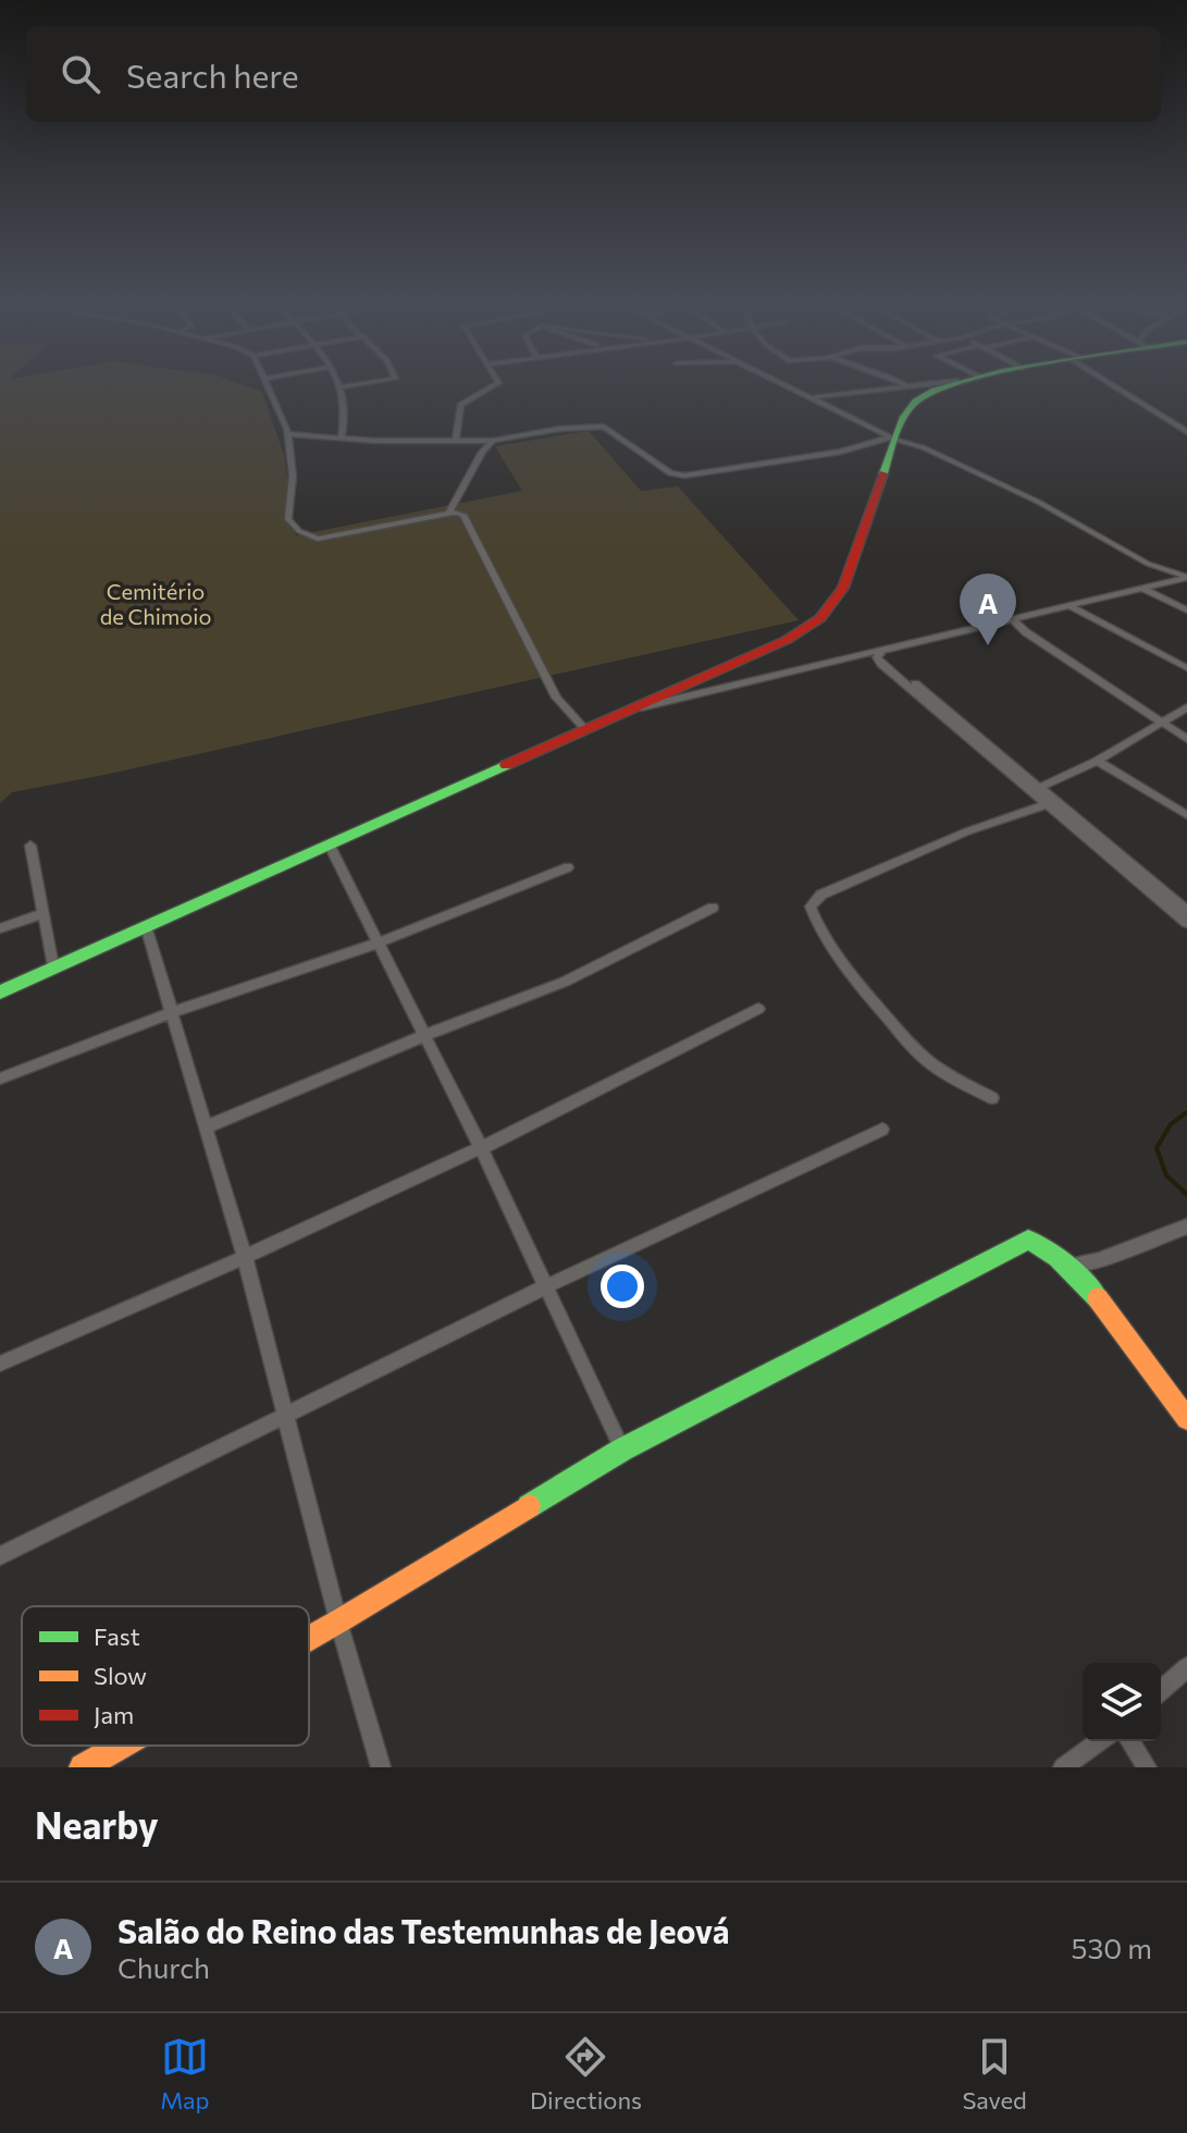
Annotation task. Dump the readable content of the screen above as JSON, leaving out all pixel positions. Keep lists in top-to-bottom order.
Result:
{
  "parks": ["Cemitério de Chimoio"],
  "legend": ["Fast", "Slow", "Jam"],
  "page": {
    "search": "Search here",
    "pins": "A",
    "heading": "Nearby",
    "list": [
      {
        "mark": "A",
        "name": "Salão do Reino das Testemunhas de Jeová",
        "note": "Church",
        "value": "530 m"
      }
    ],
    "nav": ["Map", "Directions", "Saved"]
  }
}
